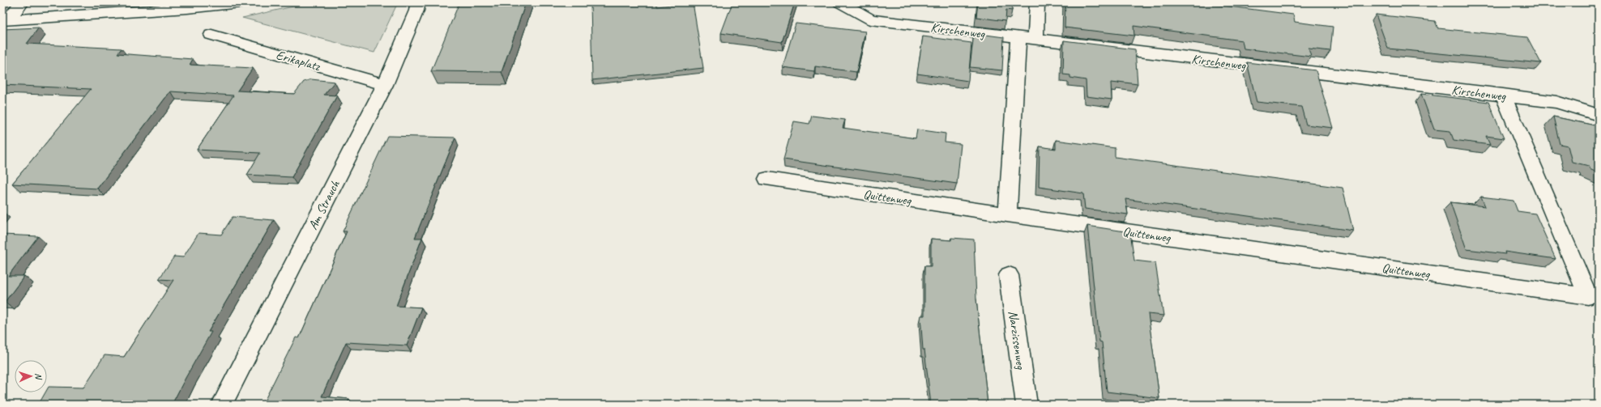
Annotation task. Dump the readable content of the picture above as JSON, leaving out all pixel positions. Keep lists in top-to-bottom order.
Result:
{
  "streets": {
    "street": [
      "Kirschenweg",
      "Erikaplatz",
      "Quittenweg",
      "Am Strauch",
      "Narzissenweg"
    ]
  },
  "crossings": [
    ["Kirschenweg", "Quittenweg"],
    ["Erikaplatz", "Am Strauch"]
  ],
  "north": "right"
}
